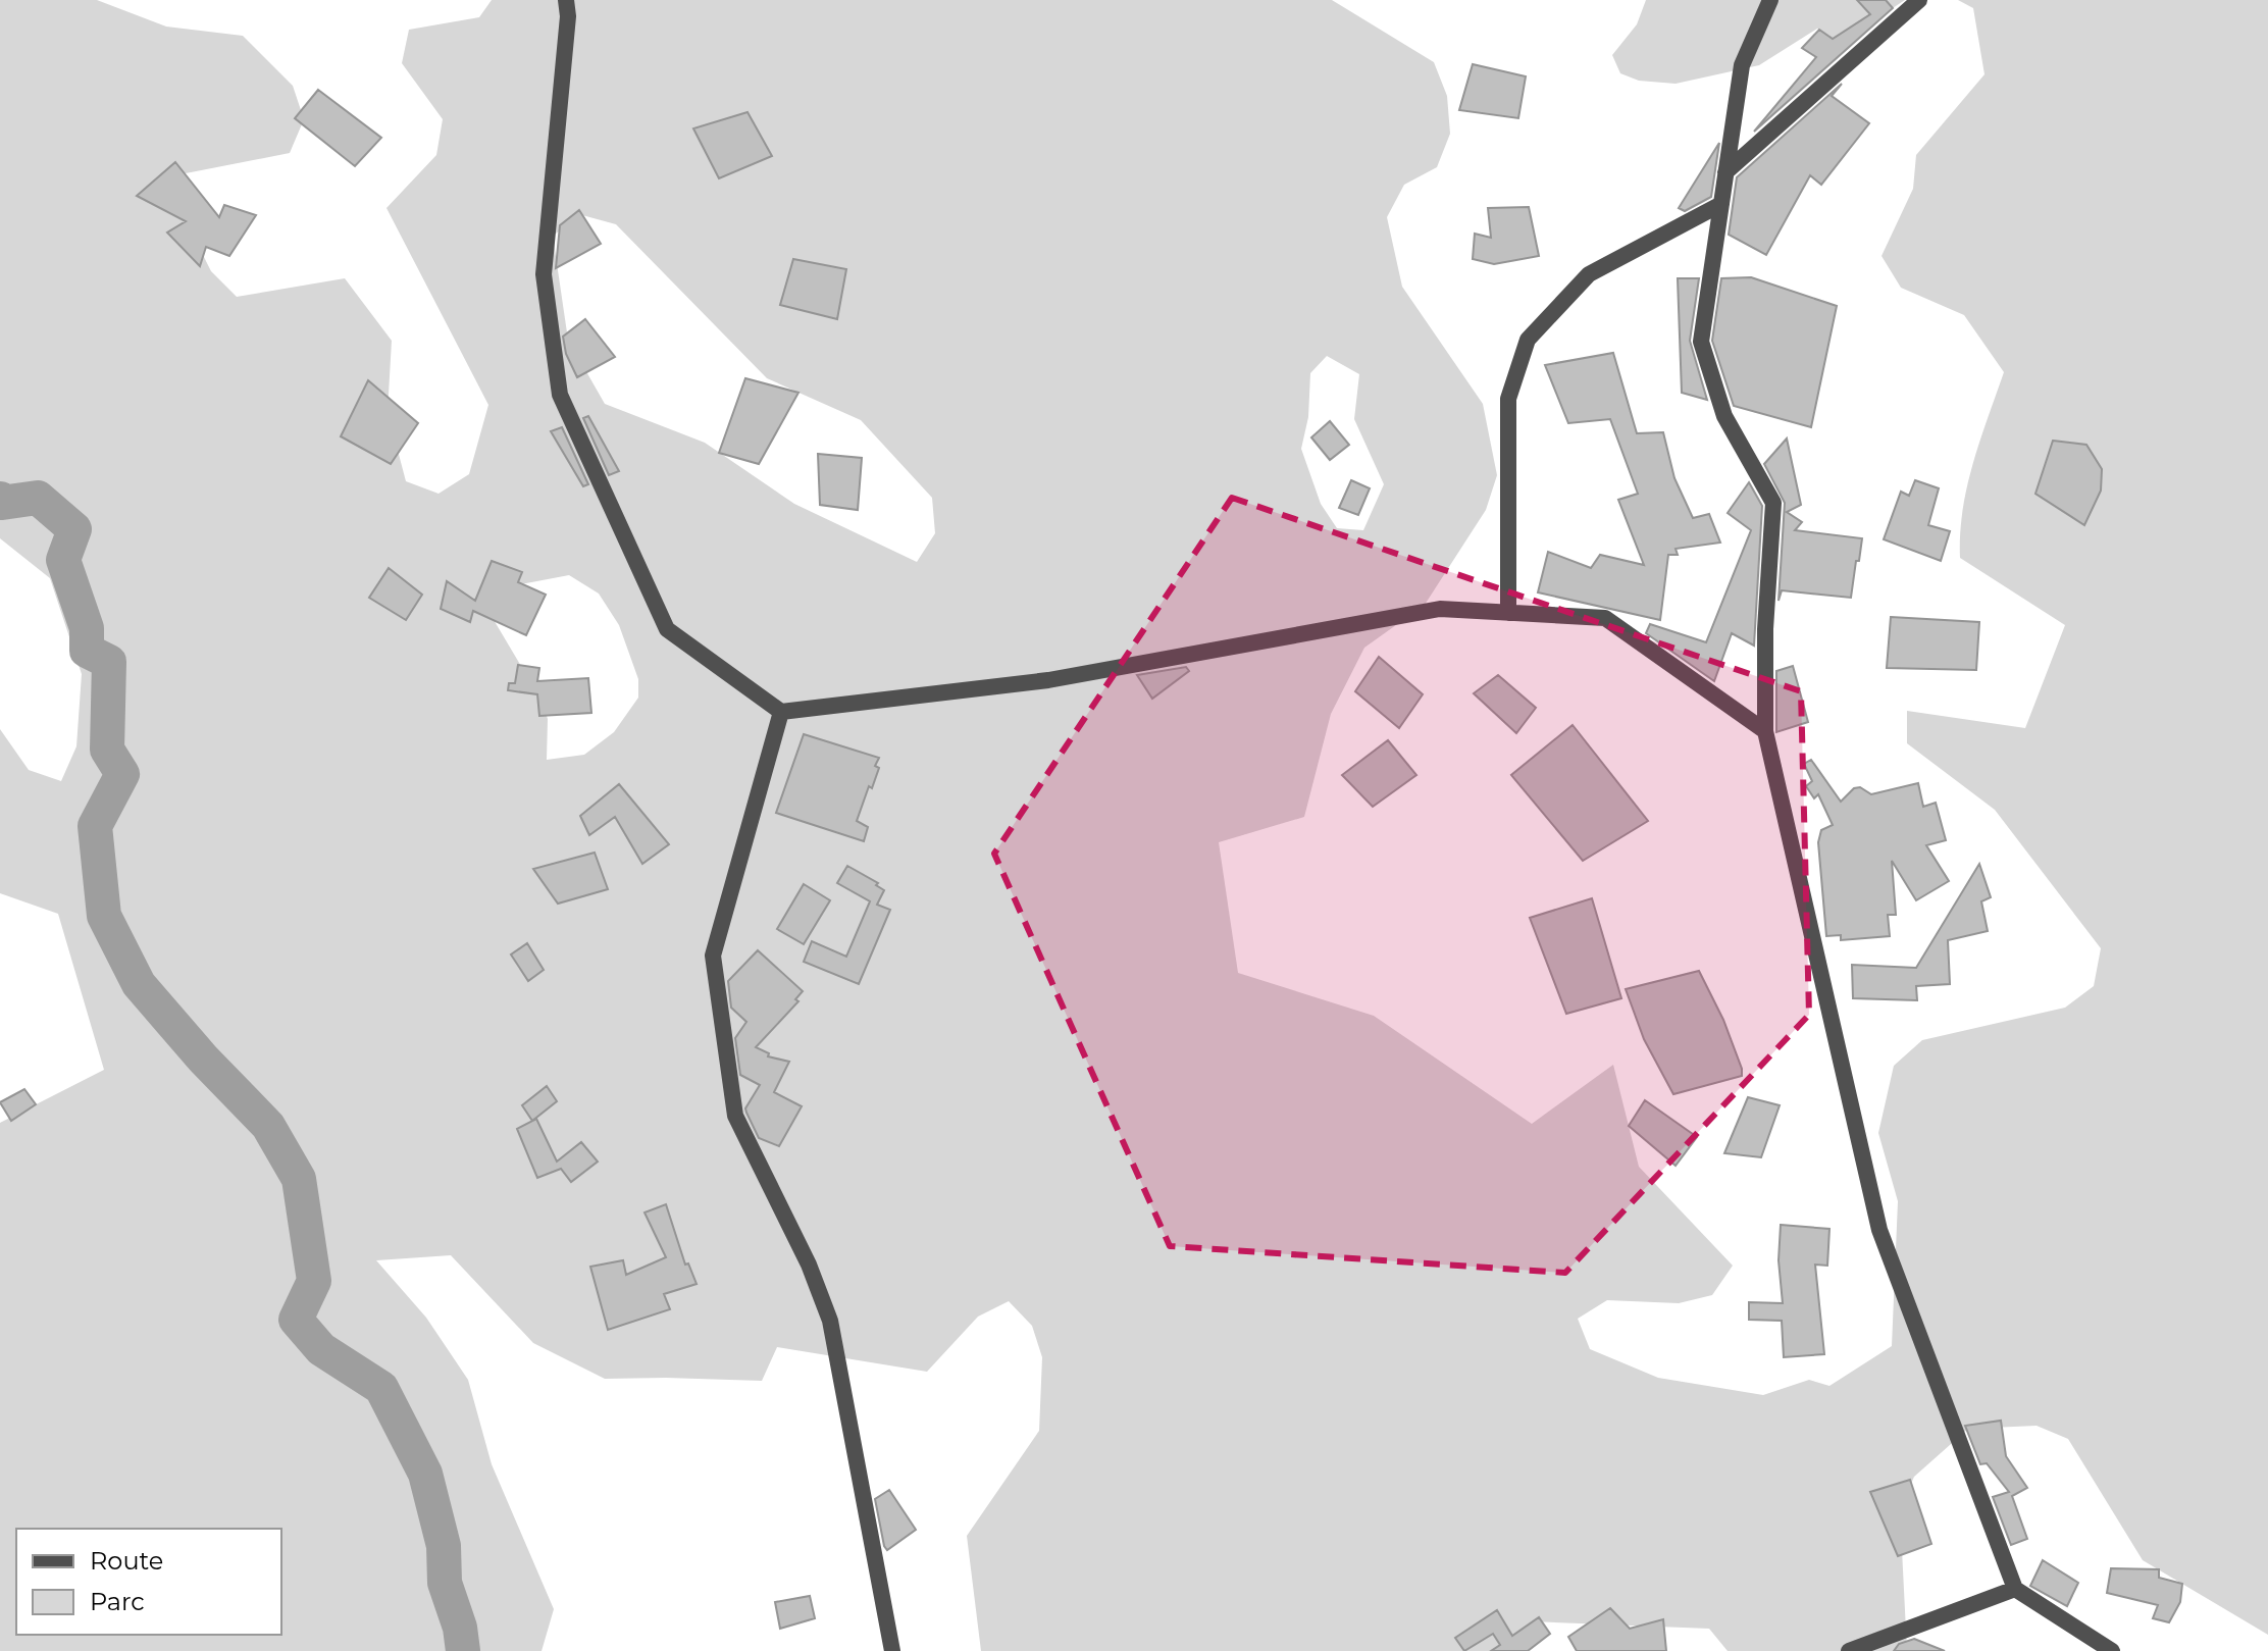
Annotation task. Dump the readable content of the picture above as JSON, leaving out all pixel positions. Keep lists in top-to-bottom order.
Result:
{
  "legend": ["Route", "Parc"]
}
